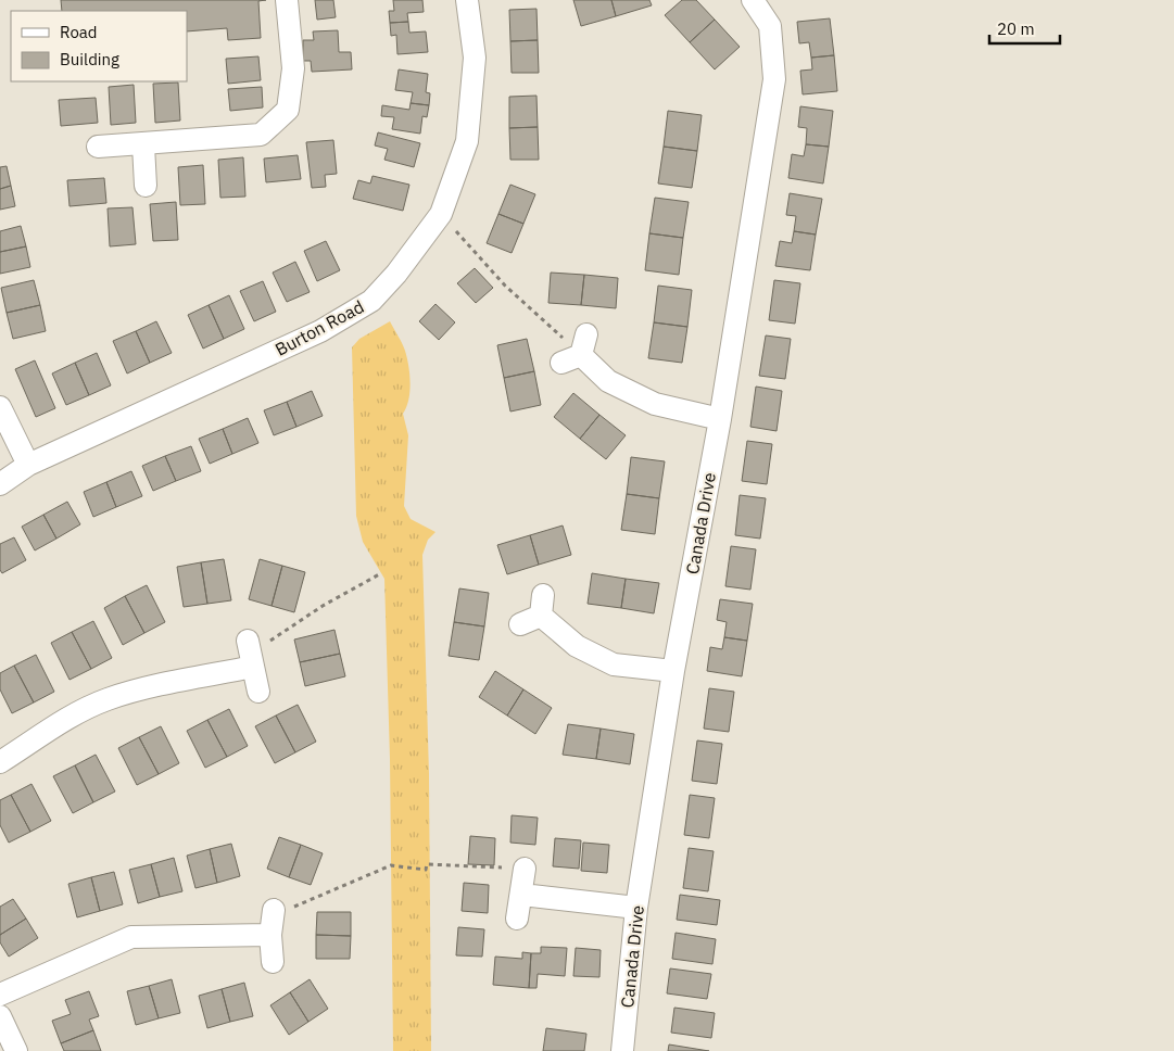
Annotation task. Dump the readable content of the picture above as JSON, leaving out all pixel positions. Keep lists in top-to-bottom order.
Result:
{
  "streets": {
    "street": ["Burton Road", "Canada Drive"]
  },
  "legend": ["Road", "Building"],
  "scale_bar": "20 m"
}
